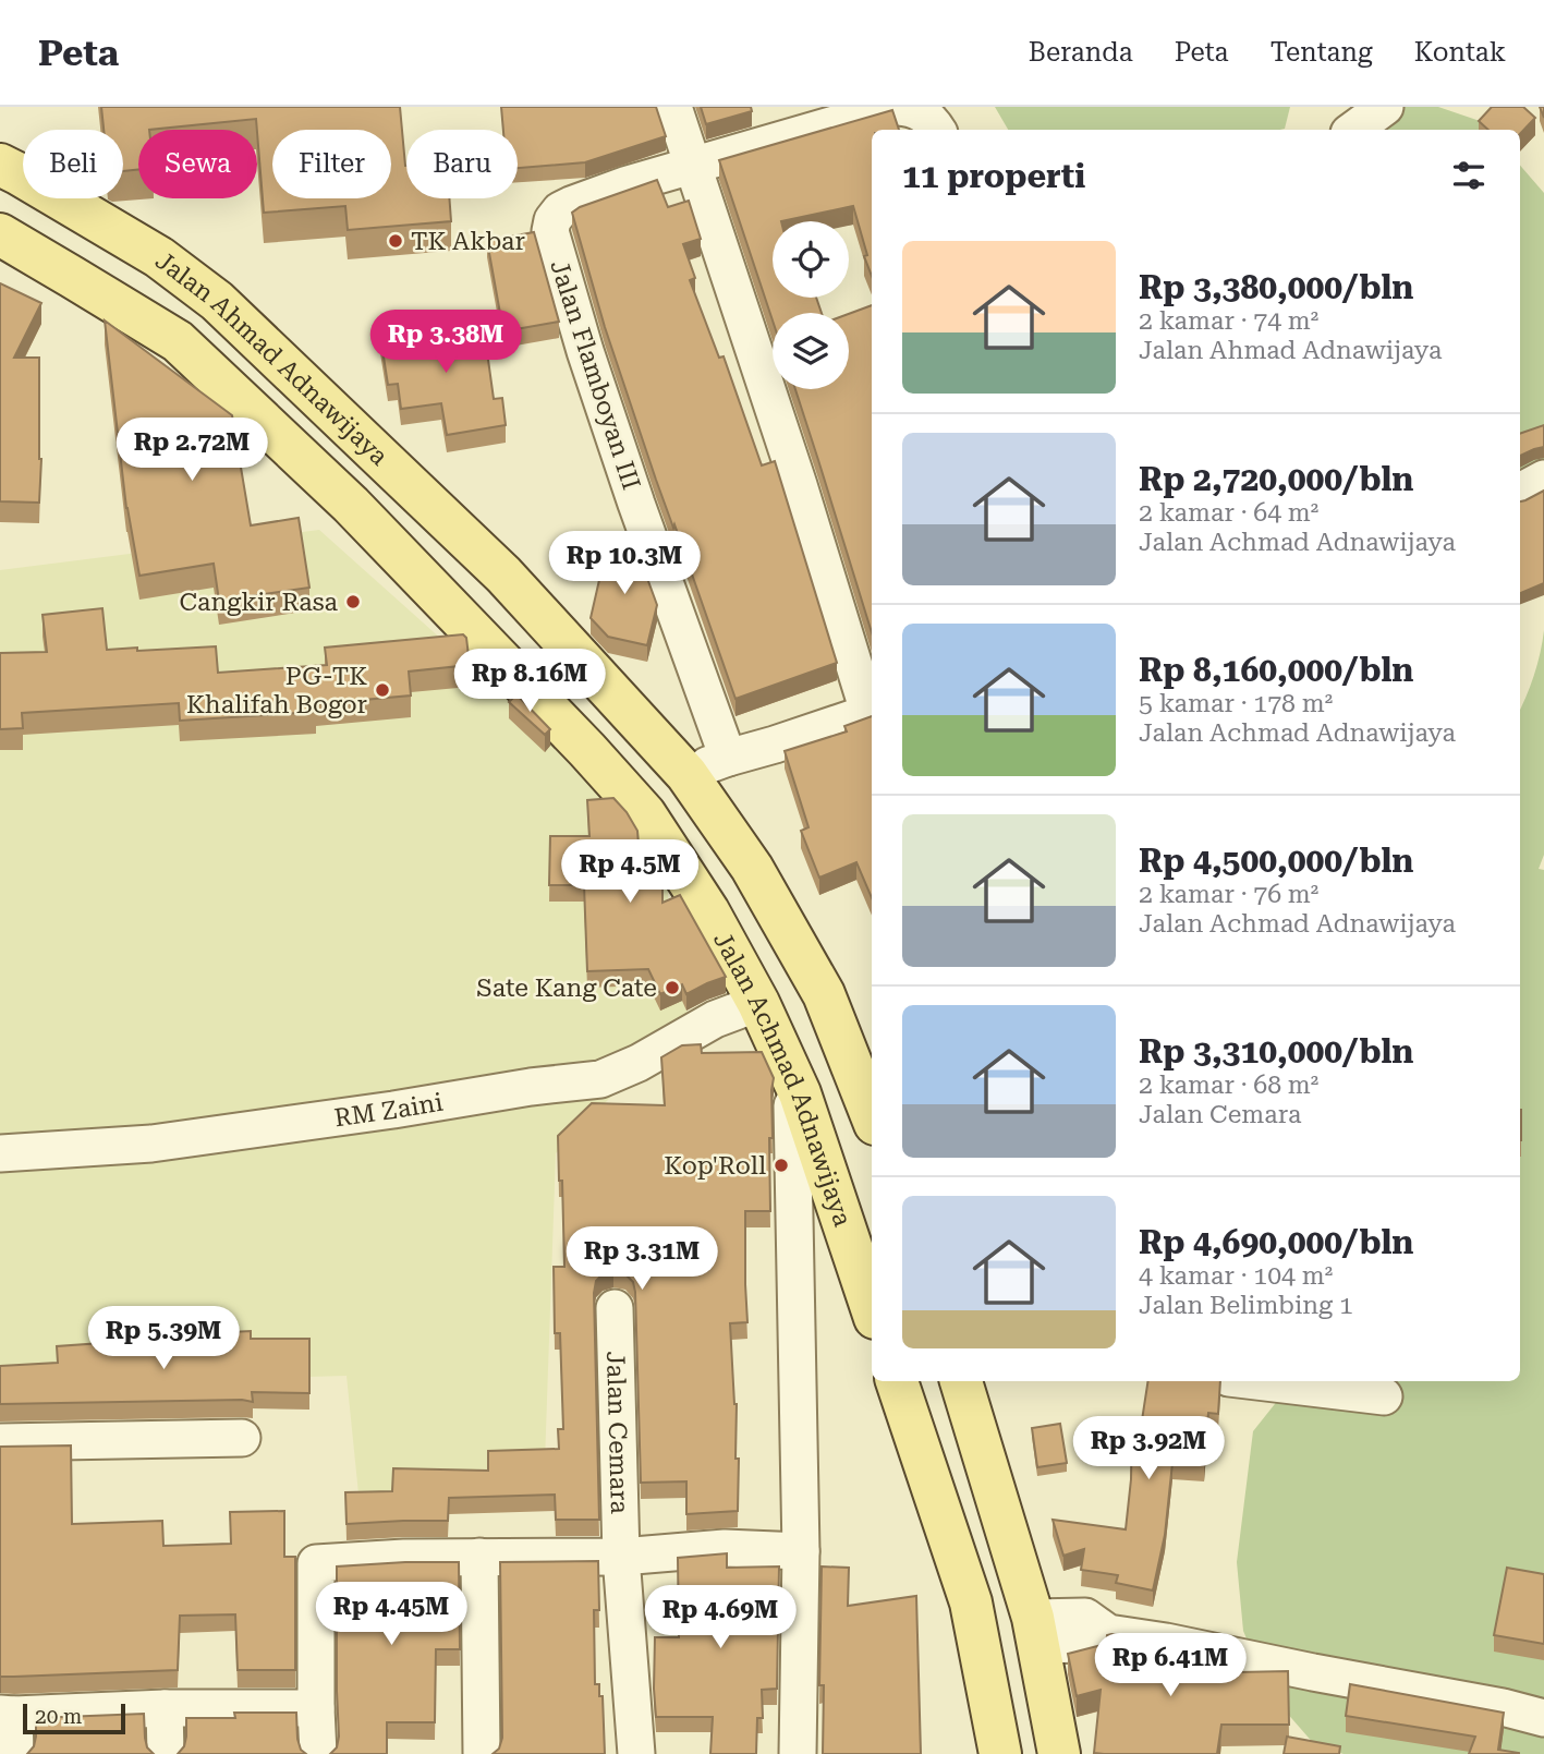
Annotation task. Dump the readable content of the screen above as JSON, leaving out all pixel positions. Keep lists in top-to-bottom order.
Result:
{
  "streets": {
    "main road": ["Jalan Ahmad Adnawijaya", "Jalan Achmad Adnawijaya"],
    "street": ["Jalan Flamboyan III", "RM Zaini", "Jalan Cemara"]
  },
  "crossings": [
    ["Jalan Achmad Adnawijaya", "RM Zaini"]
  ],
  "places": [
    "TK Akbar",
    "Cangkir Rasa",
    "PG-TK Khalifah Bogor",
    "Sate Kang Cate",
    "Kop'Roll"
  ],
  "scale_bar": "20 m",
  "page": {
    "header": "Peta",
    "nav": [
      "Beranda",
      "Peta",
      "Tentang",
      "Kontak"
    ],
    "chip": [
      "Beli",
      "Sewa",
      "Filter",
      "Baru"
    ],
    "heading": "11 properti",
    "list": [
      {
        "name": "Rp 3,380,000/bln",
        "note": "2 kamar · 74 m² · Jalan Ahmad Adnawijaya"
      },
      {
        "name": "Rp 2,720,000/bln",
        "note": "2 kamar · 64 m² · Jalan Achmad Adnawijaya"
      },
      {
        "name": "Rp 8,160,000/bln",
        "note": "5 kamar · 178 m² · Jalan Achmad Adnawijaya"
      },
      {
        "name": "Rp 4,500,000/bln",
        "note": "2 kamar · 76 m² · Jalan Achmad Adnawijaya"
      },
      {
        "name": "Rp 3,310,000/bln",
        "note": "2 kamar · 68 m² · Jalan Cemara"
      },
      {
        "name": "Rp 4,690,000/bln",
        "note": "4 kamar · 104 m² · Jalan Belimbing 1"
      }
    ],
    "price": [
      "Rp 3.38M",
      "Rp 2.72M",
      "Rp 10.3M",
      "Rp 8.16M",
      "Rp 4.5M",
      "Rp 3.31M",
      "Rp 5.39M",
      "Rp 3.92M",
      "Rp 4.45M",
      "Rp 4.69M",
      "Rp 6.41M"
    ],
    "scale": "20 m"
  }
}
